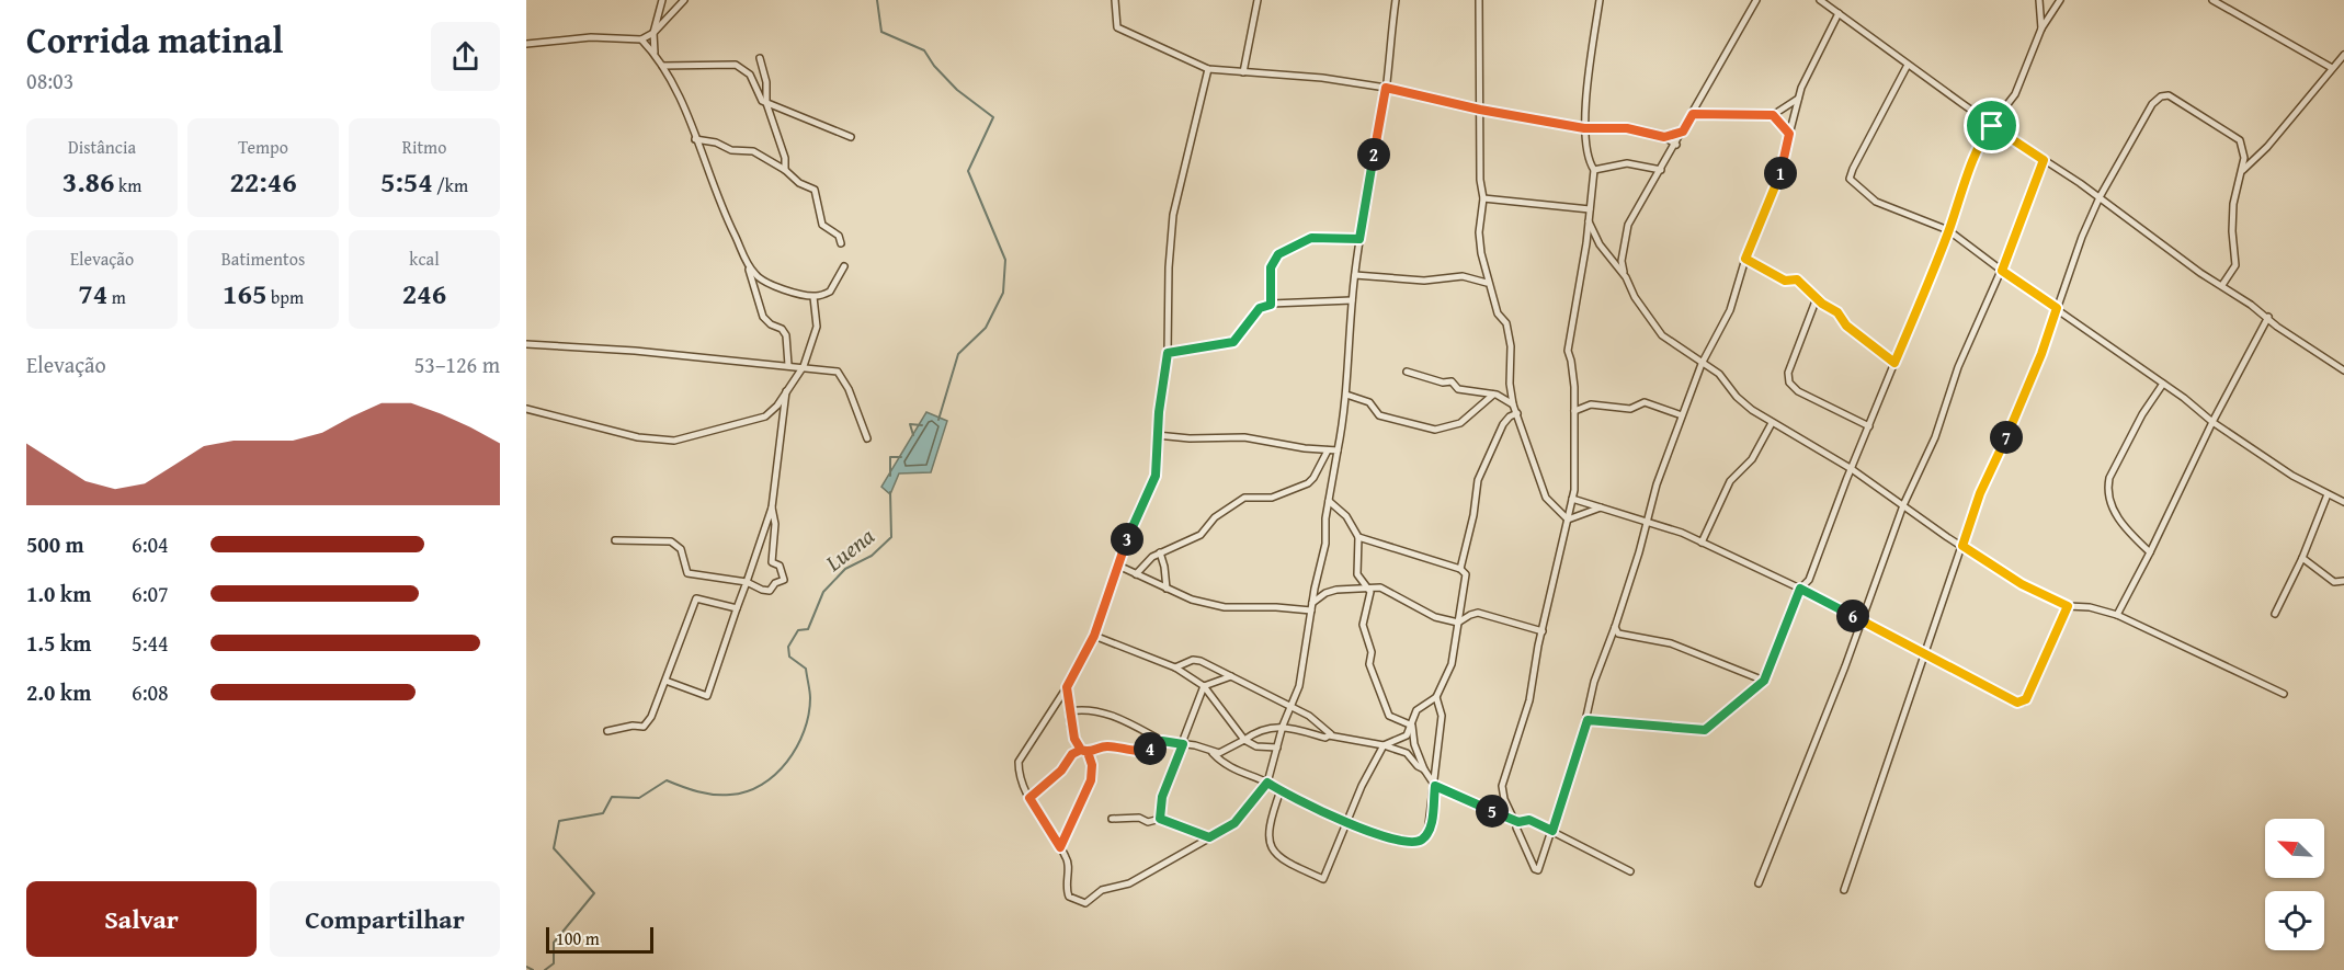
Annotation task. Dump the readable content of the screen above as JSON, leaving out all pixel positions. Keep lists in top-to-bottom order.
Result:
{
  "water": ["Luena"],
  "scale_bar": "100 m",
  "north": "top left",
  "page": {
    "heading": ["Corrida matinal", "08:03"],
    "stats": [
      ["Distância", "3.86 km"],
      ["Tempo", "22:46"],
      ["Ritmo", "5:54 /km"],
      ["Elevação", "74 m"],
      ["Batimentos", "165 bpm"],
      ["kcal", "246"]
    ],
    "pins": [
      "2",
      "1",
      "7",
      "3",
      "6",
      "4",
      "5"
    ],
    "chart": ["Elevação", "53–126 m"],
    "list": [
      {
        "name": "500 m",
        "note": "6:04"
      },
      {
        "name": "1.0 km",
        "note": "6:07"
      },
      {
        "name": "1.5 km",
        "note": "5:44"
      },
      {
        "name": "2.0 km",
        "note": "6:08"
      }
    ],
    "buttons": ["Salvar", "Compartilhar"],
    "scale": "100 m"
  }
}
